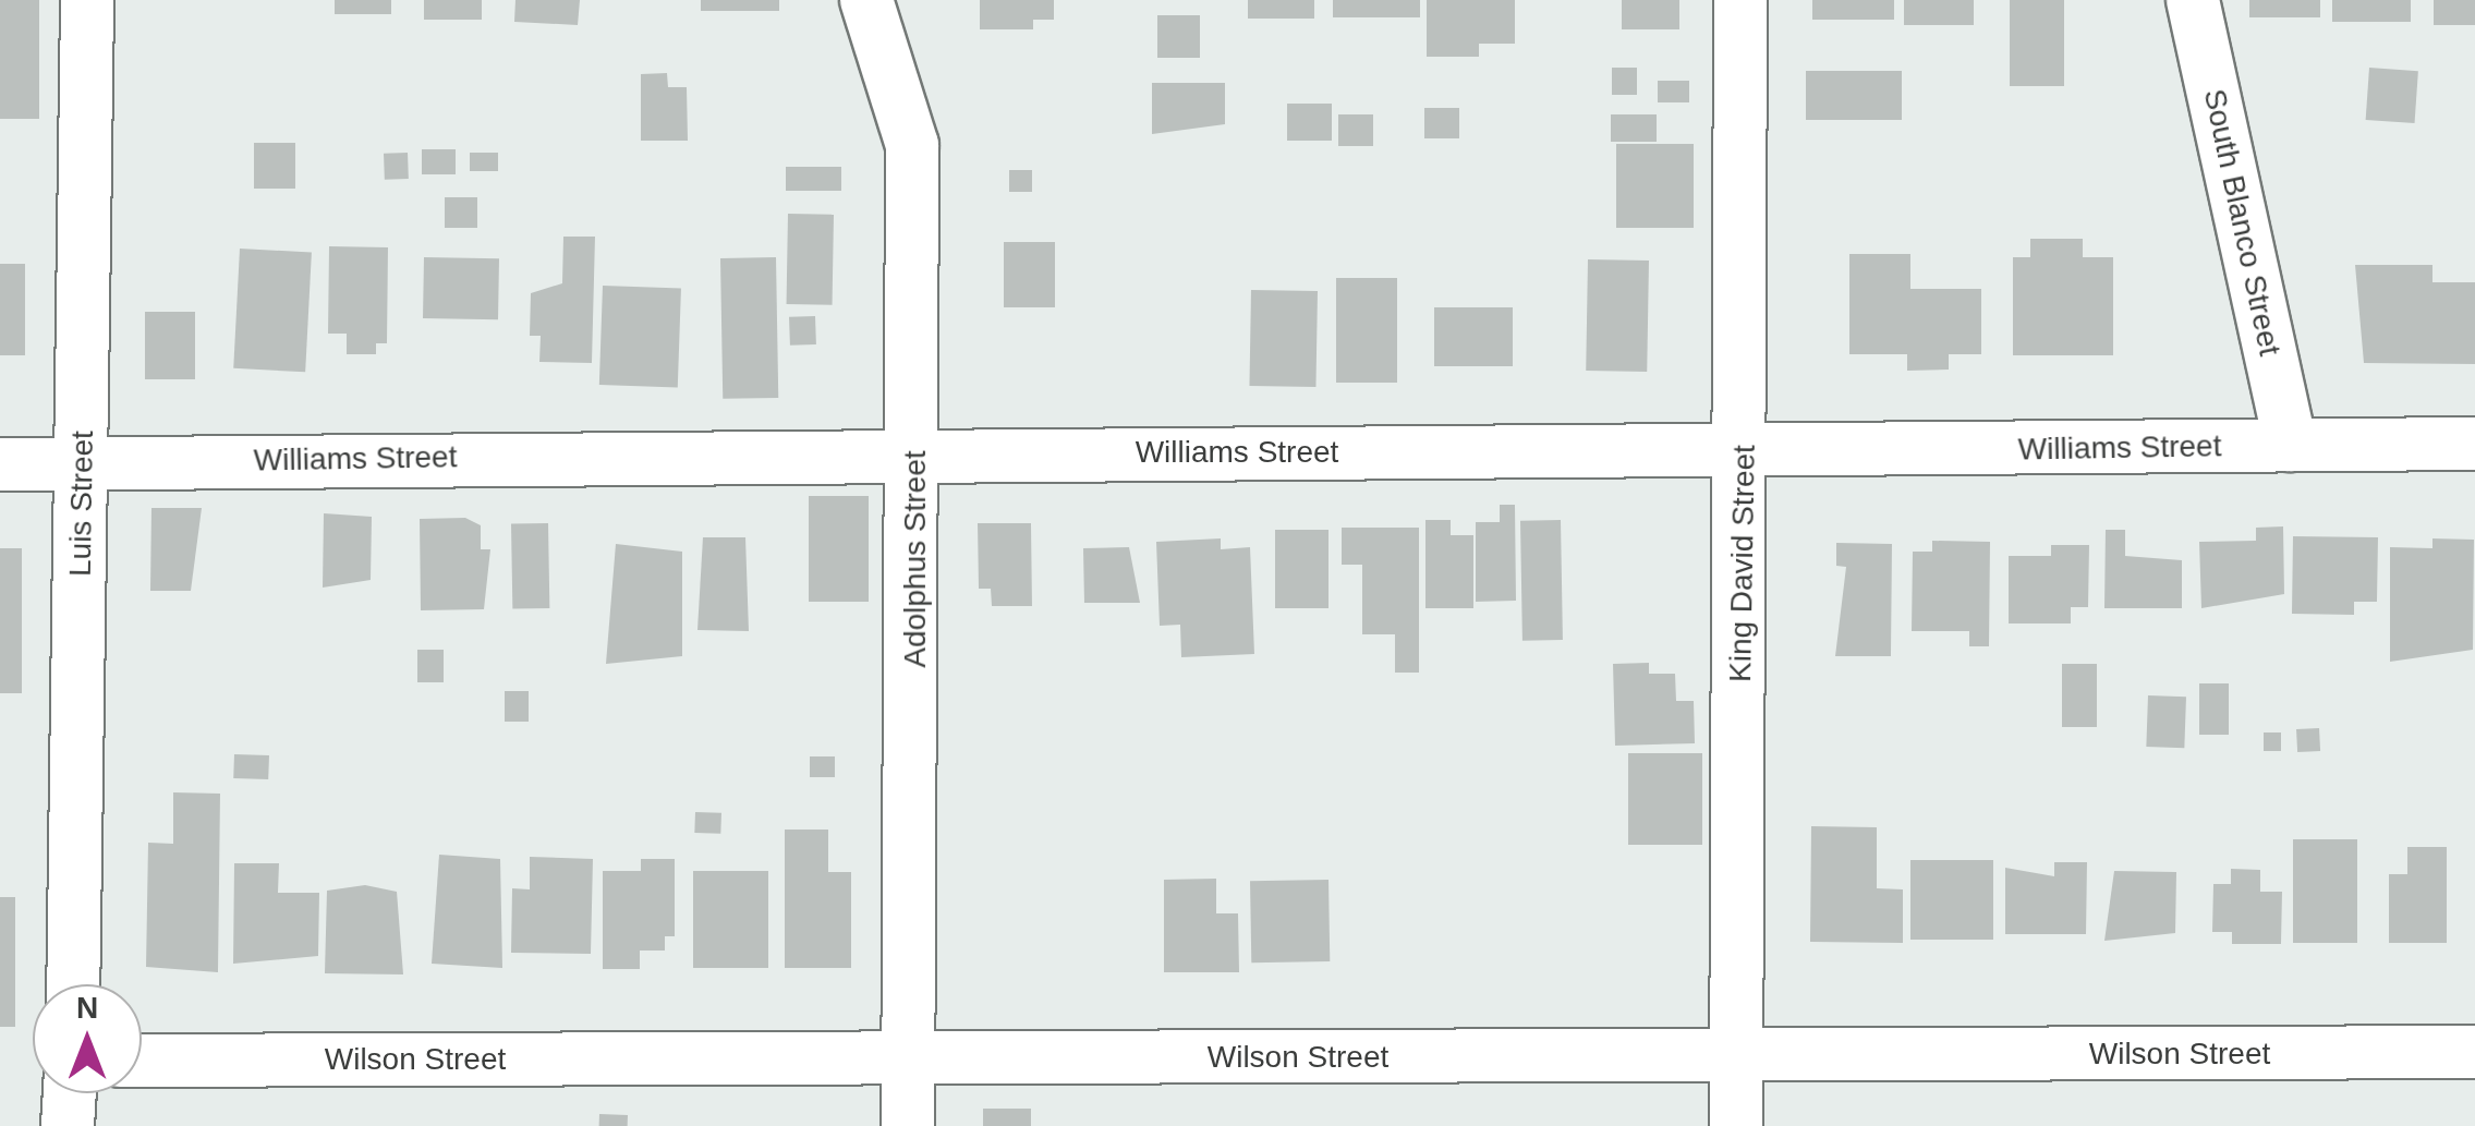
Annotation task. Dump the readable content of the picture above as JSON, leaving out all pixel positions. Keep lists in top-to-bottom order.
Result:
{
  "streets": {
    "street": [
      "South Blanco Street",
      "Williams Street",
      "Luis Street",
      "Adolphus Street",
      "King David Street",
      "Wilson Street"
    ]
  },
  "crossings": [
    ["South Blanco Street", "Williams Street"],
    ["Williams Street", "Luis Street"],
    ["Williams Street", "Adolphus Street"],
    ["Williams Street", "King David Street"],
    ["Adolphus Street", "Wilson Street"],
    ["King David Street", "Wilson Street"]
  ],
  "north": "top"
}
